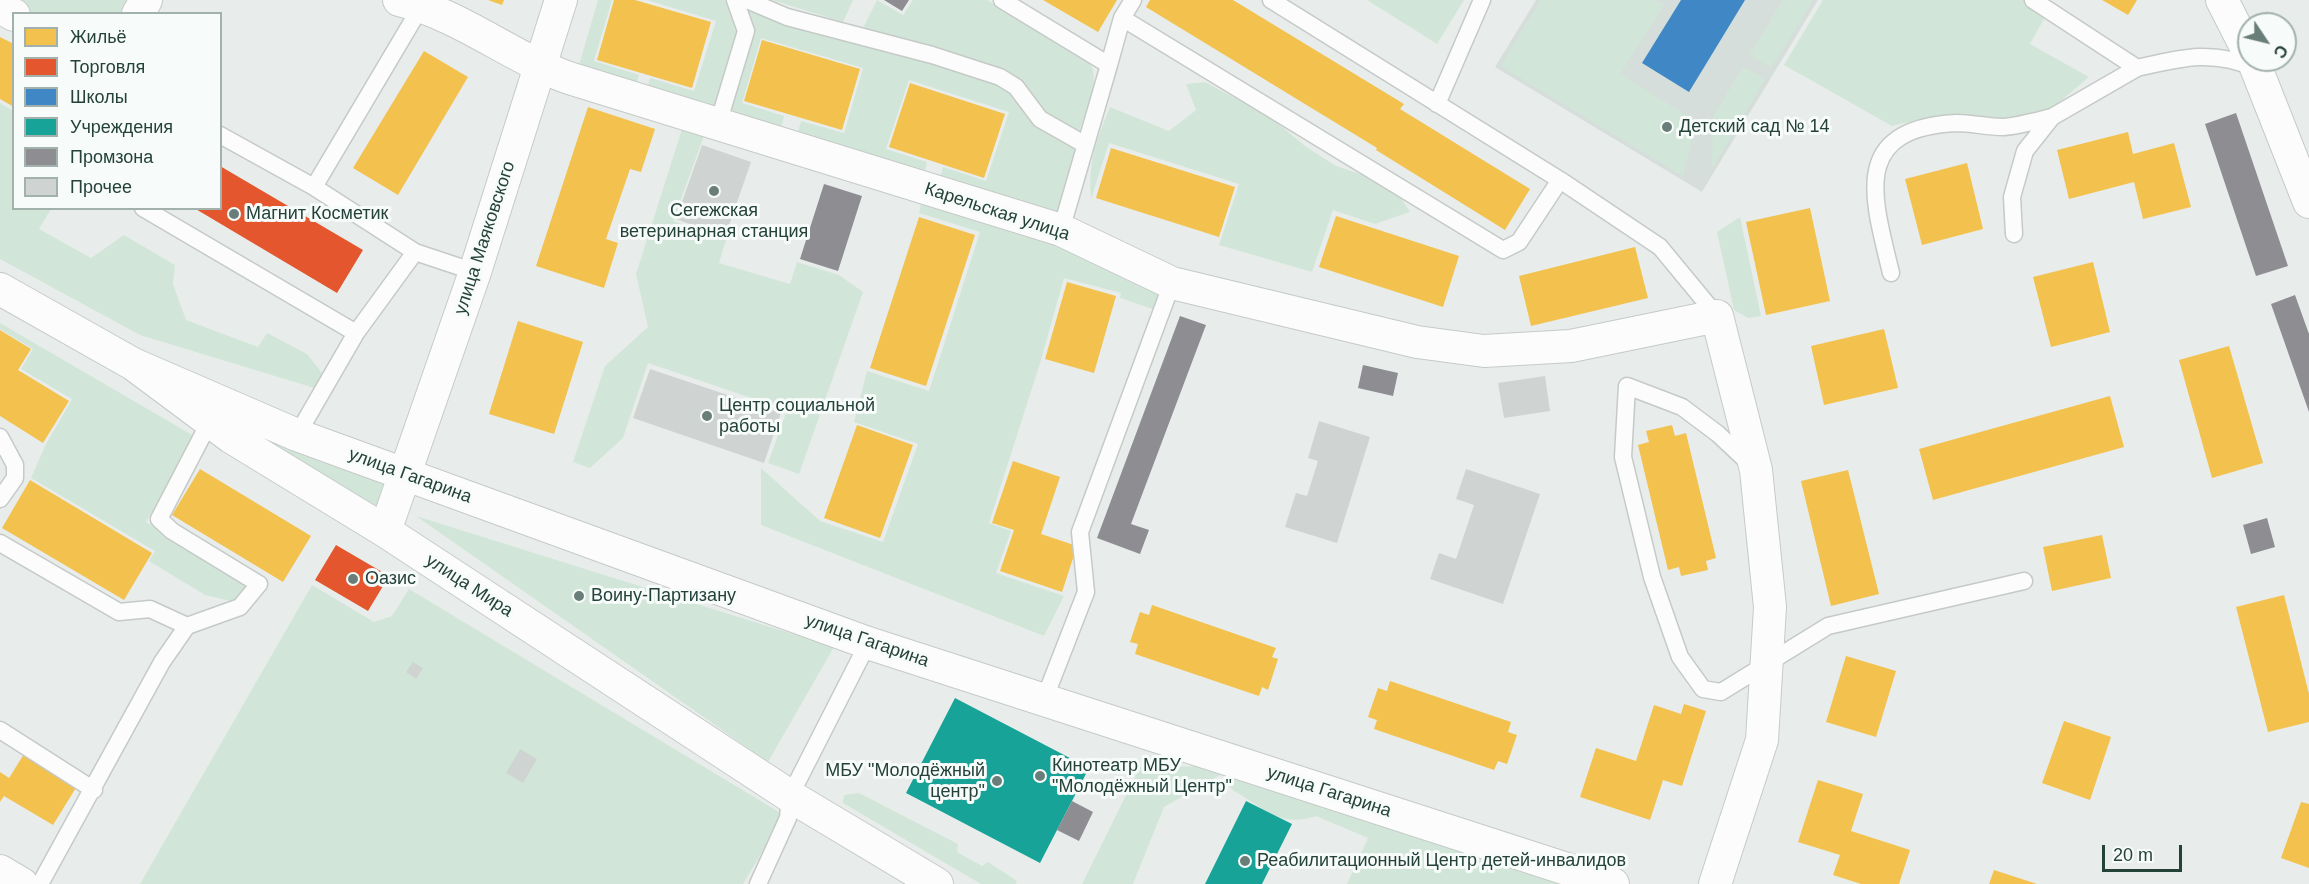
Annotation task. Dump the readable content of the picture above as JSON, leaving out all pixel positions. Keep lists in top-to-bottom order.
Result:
{
  "streets": {
    "street": [
      "Карельская улица",
      "улица Маяковского",
      "улица Гагарина",
      "улица Мира"
    ]
  },
  "crossings": [
    ["Карельская улица", "улица Маяковского"],
    ["улица Маяковского", "улица Гагарина"],
    ["улица Маяковского", "улица Мира"],
    ["улица Гагарина", "улица Мира"]
  ],
  "places": [
    "Детский сад № 14",
    "Сегежская ветеринарная станция",
    "Магнит Косметик",
    "Центр социальной работы",
    "Оазис",
    "Воину-Партизану",
    "Кинотеатр МБУ \"Молодёжный Центр\"",
    "МБУ \"Молодёжный центр\"",
    "Реабилитационный Центр детей-инвалидов"
  ],
  "legend": [
    "Жильё",
    "Торговля",
    "Школы",
    "Учреждения",
    "Промзона",
    "Прочее"
  ],
  "scale_bar": "20 m",
  "north": "bottom right"
}
